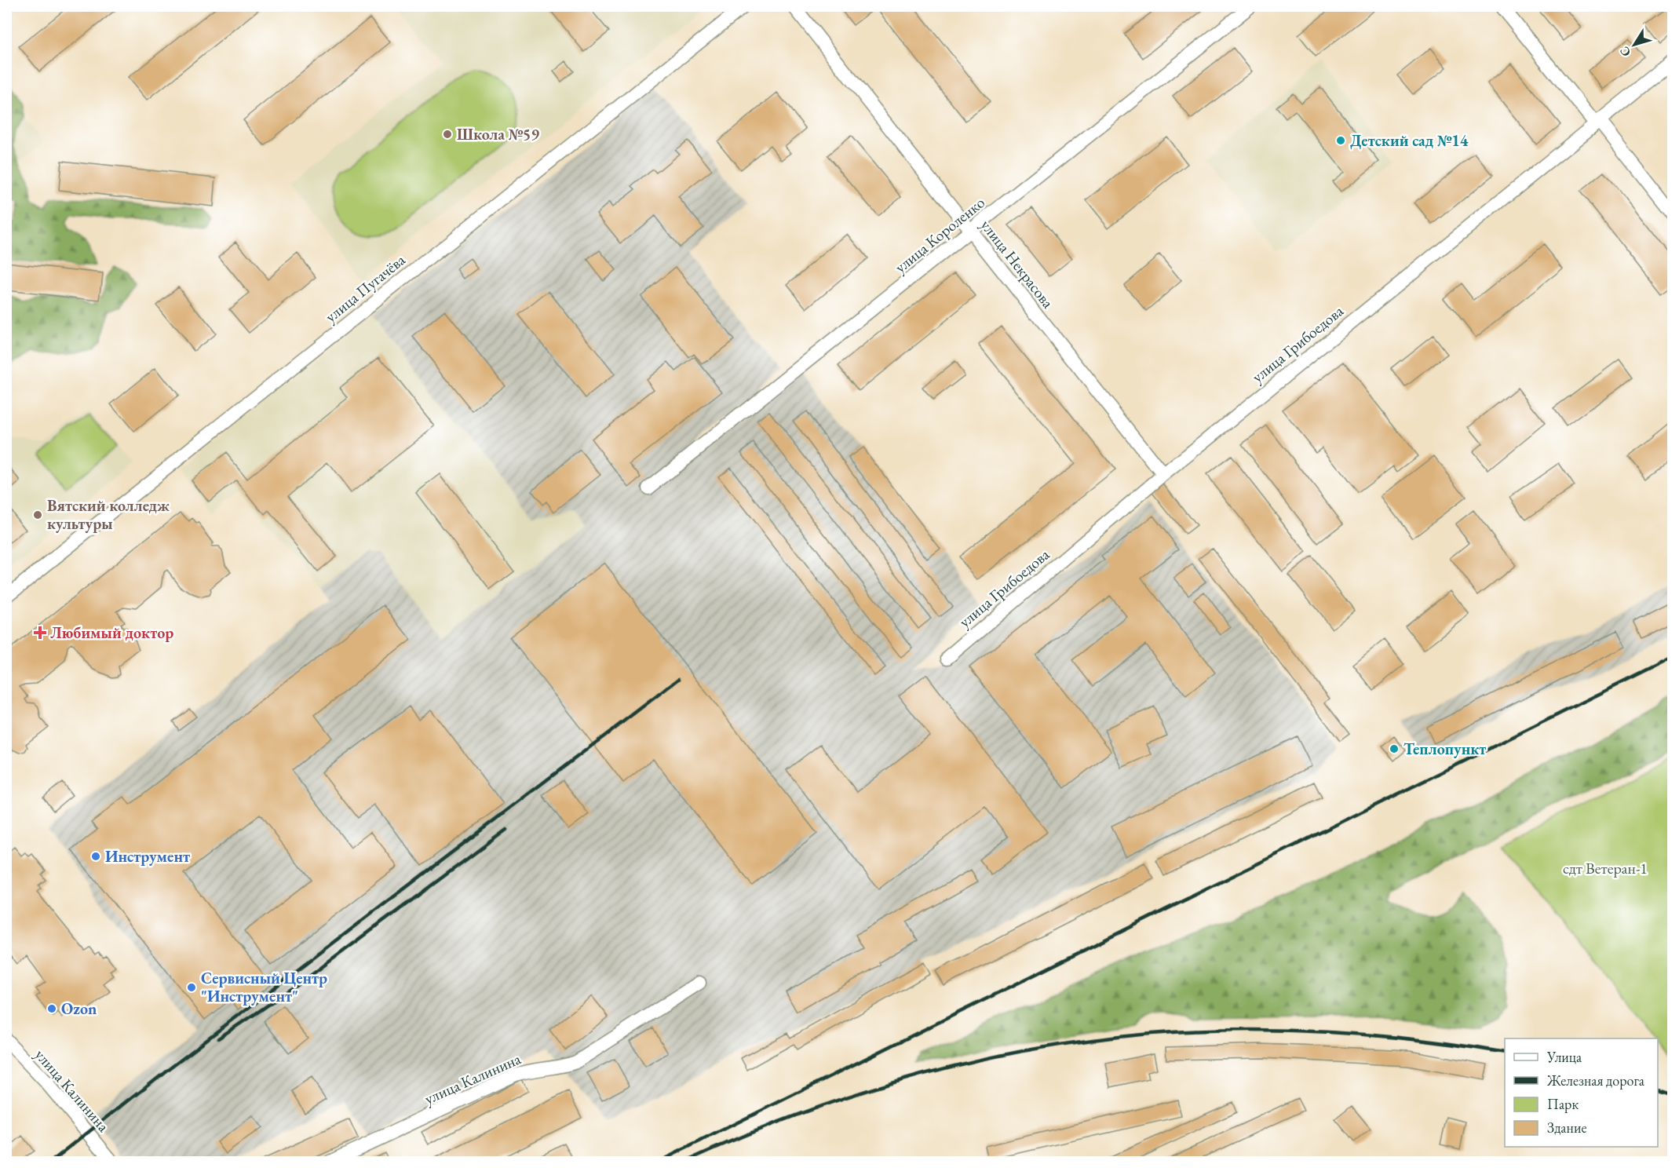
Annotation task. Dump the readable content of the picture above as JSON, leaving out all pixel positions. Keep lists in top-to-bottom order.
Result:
{
  "streets": {
    "street": [
      "улица Короленко",
      "улица Некрасова",
      "улица Пугачёва",
      "улица Грибоедова",
      "улица Калинина"
    ]
  },
  "crossings": [
    ["улица Короленко", "улица Некрасова"],
    ["улица Некрасова", "улица Грибоедова"]
  ],
  "parks": ["сдт Ветеран-1"],
  "places": {
    "other": [
      "Школа №59",
      "Детский сад №14",
      "Вятский колледж культуры",
      "Теплопункт",
      "Инструмент",
      "Сервисный Центр \"Инструмент\"",
      "Ozon"
    ],
    "health": ["Любимый доктор"]
  },
  "legend": [
    "Улица",
    "Железная дорога",
    "Парк",
    "Здание"
  ],
  "north": "bottom left"
}
